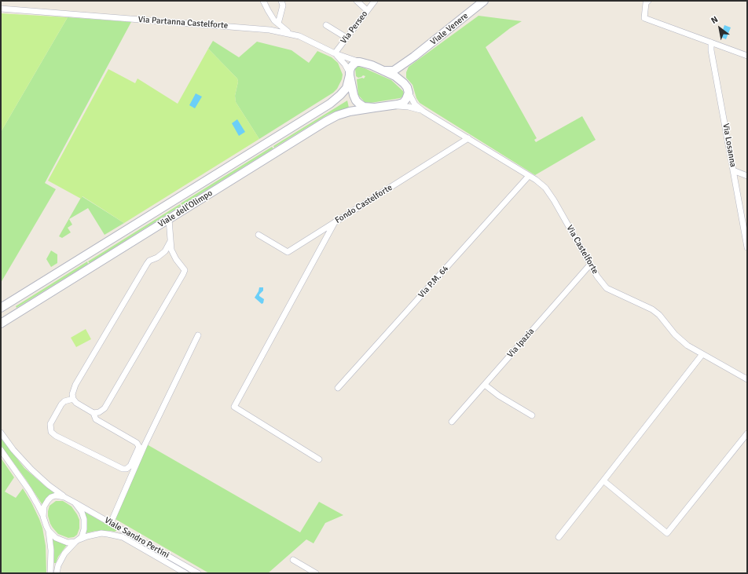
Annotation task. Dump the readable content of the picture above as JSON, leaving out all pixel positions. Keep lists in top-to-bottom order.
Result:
{
  "streets": {
    "street": [
      "Via Partanna Castelforte",
      "Via Perseo",
      "Viale Venere",
      "Via Losanna",
      "Fondo Castelforte",
      "Viale dell'Olimpo",
      "Via Castelforte",
      "Via P.M. 64",
      "Via Ipazia",
      "Viale Sandro Pertini"
    ]
  },
  "crossings": [
    ["Via Partanna Castelforte", "Via Perseo"],
    ["Via Partanna Castelforte", "Viale Venere"],
    ["Via Partanna Castelforte", "Viale dell'Olimpo"],
    ["Via Partanna Castelforte", "Via Castelforte"],
    ["Viale Venere", "Viale dell'Olimpo"],
    ["Viale Venere", "Via Castelforte"],
    ["Fondo Castelforte", "Via Castelforte"],
    ["Viale dell'Olimpo", "Via Castelforte"],
    ["Via Castelforte", "Via P.M. 64"],
    ["Via Castelforte", "Via Ipazia"]
  ],
  "north": "top left"
}
